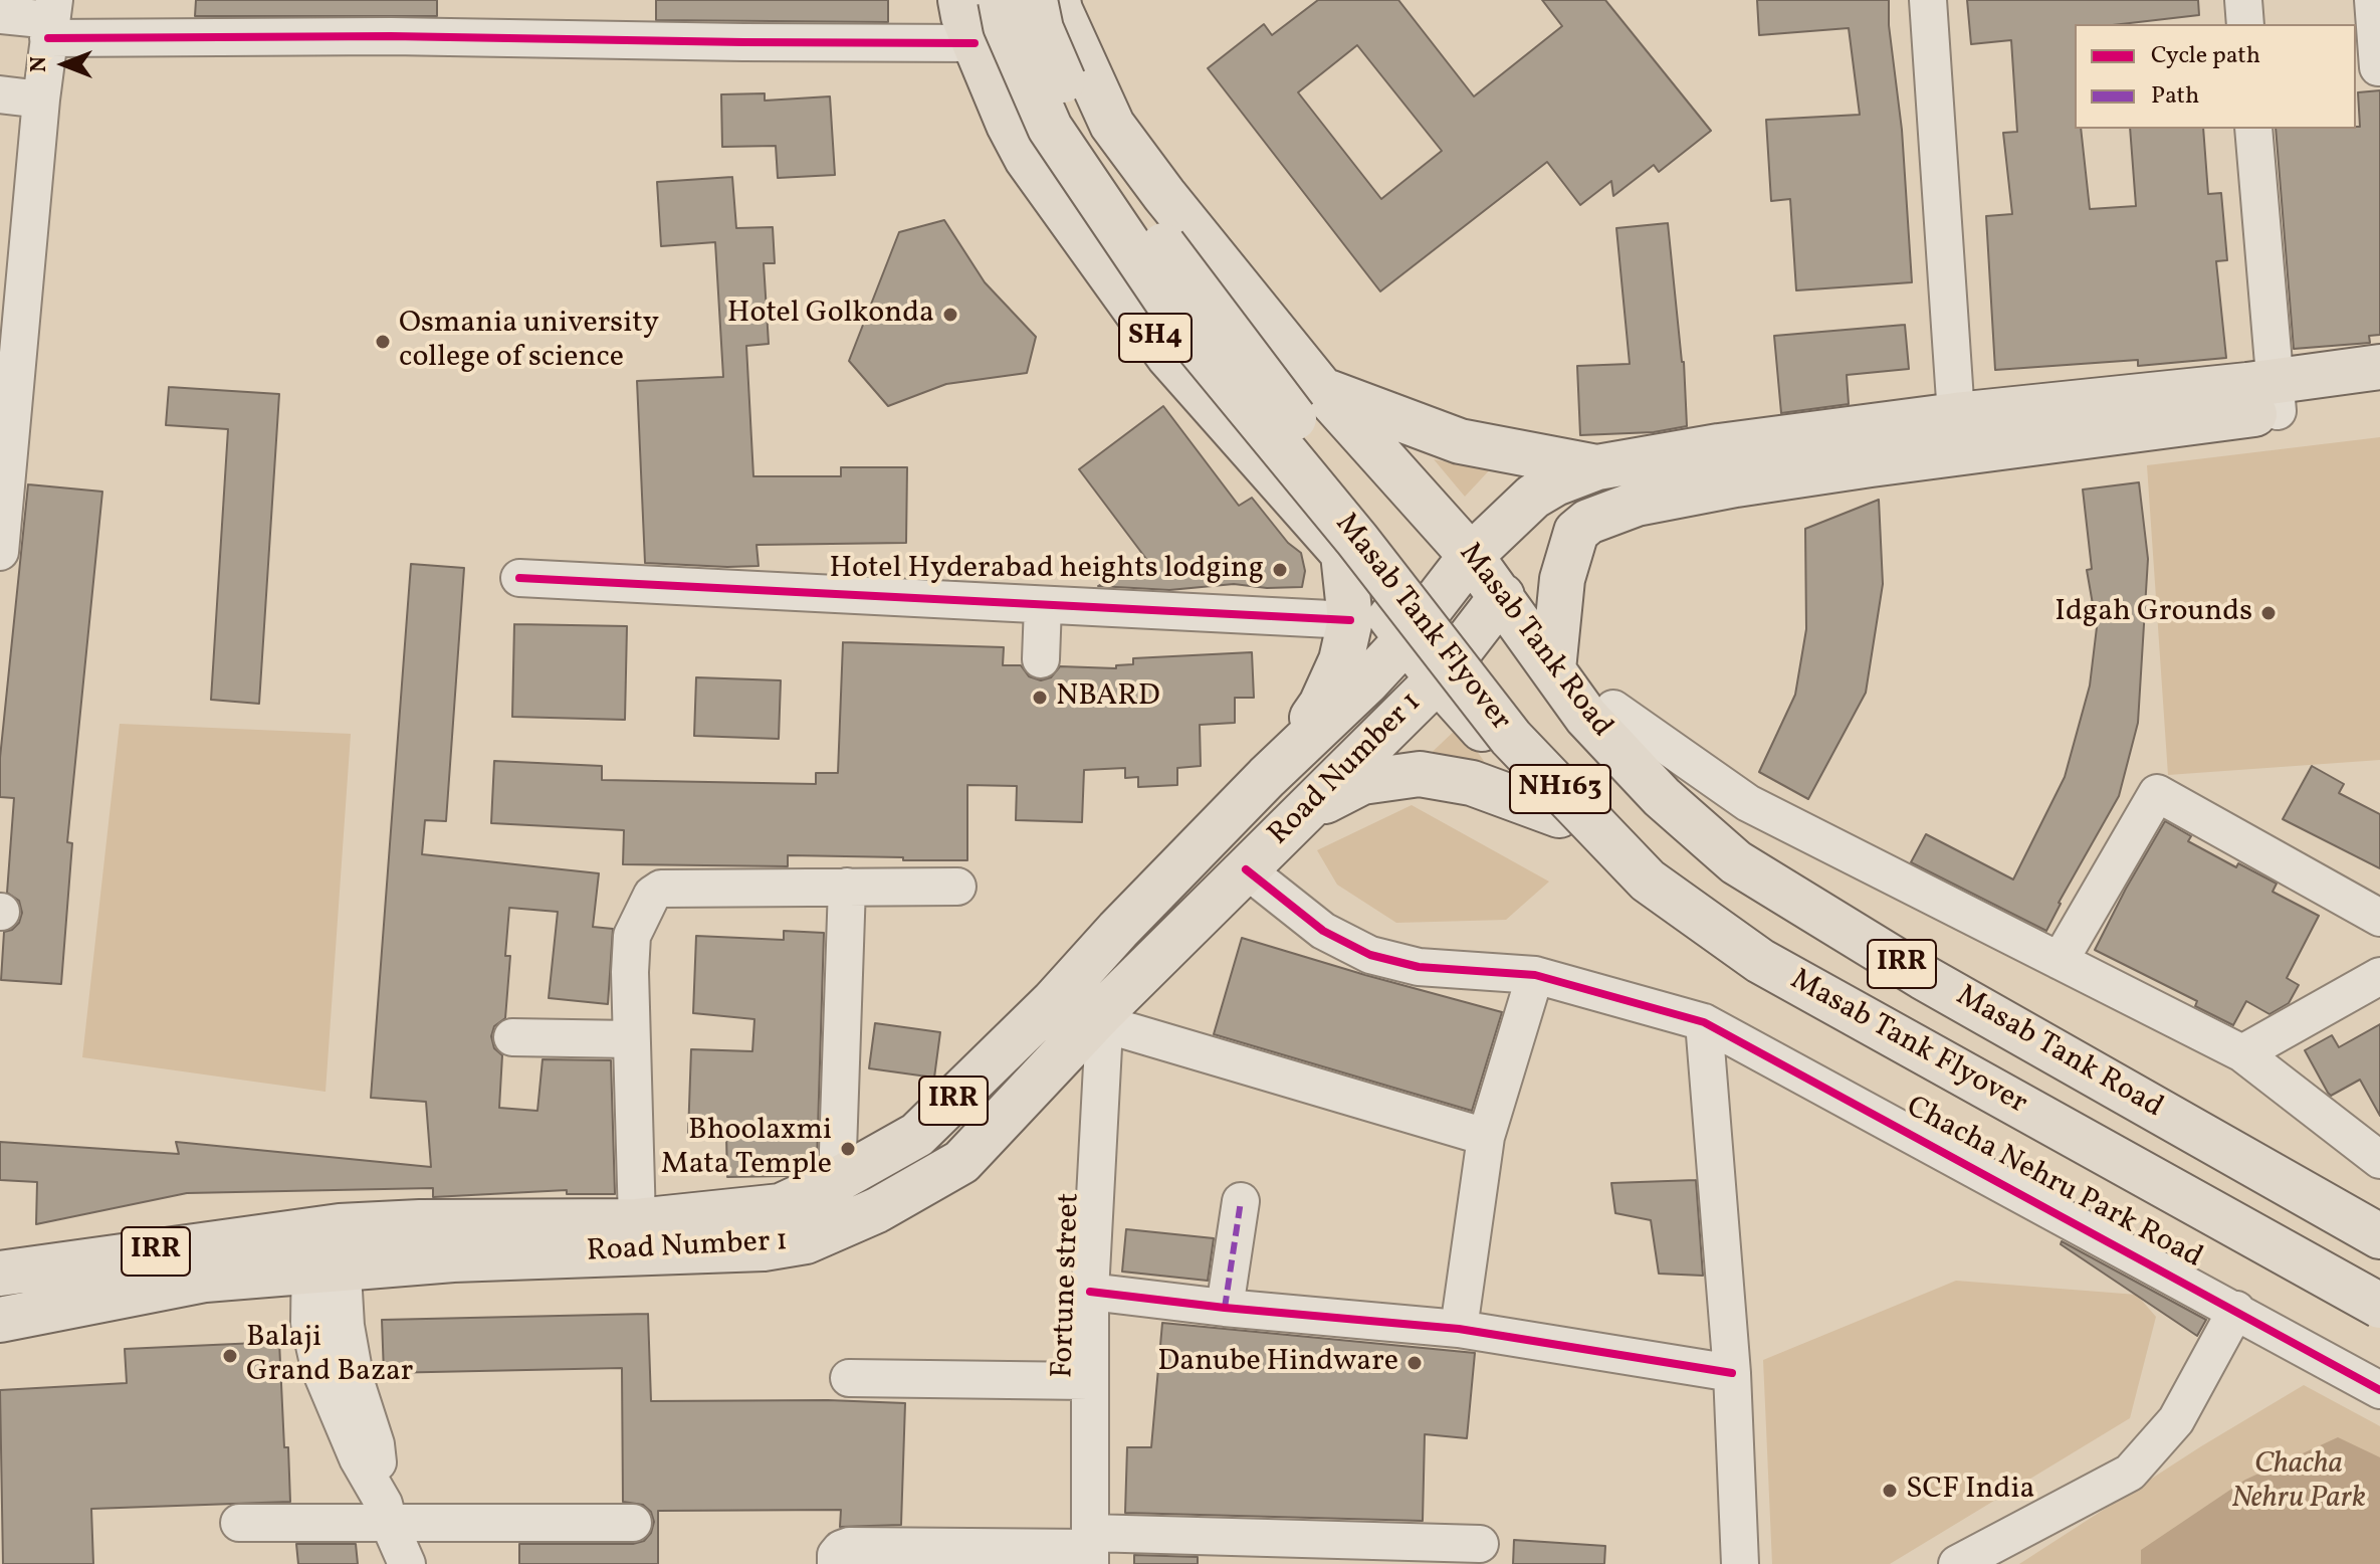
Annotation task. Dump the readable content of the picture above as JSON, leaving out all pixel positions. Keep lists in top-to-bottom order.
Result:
{
  "streets": {
    "main road": [
      "SH4",
      "Masab Tank Flyover",
      "Masab Tank Road",
      "Road Number 1",
      "NH163",
      "IRR"
    ],
    "street": ["Chacha Nehru Park Road", "Fortune street"]
  },
  "crossings": [
    ["SH4", "Road Number 1"],
    ["SH4", "IRR"],
    ["Masab Tank Road", "Road Number 1"],
    ["Road Number 1", "IRR"],
    ["Road Number 1", "Chacha Nehru Park Road"],
    ["Road Number 1", "Fortune street"]
  ],
  "parks": ["Chacha Nehru Park"],
  "places": [
    "Hotel Golkonda",
    "Osmania university college of science",
    "Hotel Hyderabad heights lodging",
    "Idgah Grounds",
    "NBARD",
    "Bhoolaxmi Mata Temple",
    "Balaji Grand Bazar",
    "Danube Hindware",
    "SCF India"
  ],
  "legend": ["Cycle path", "Path"],
  "north": "left"
}
